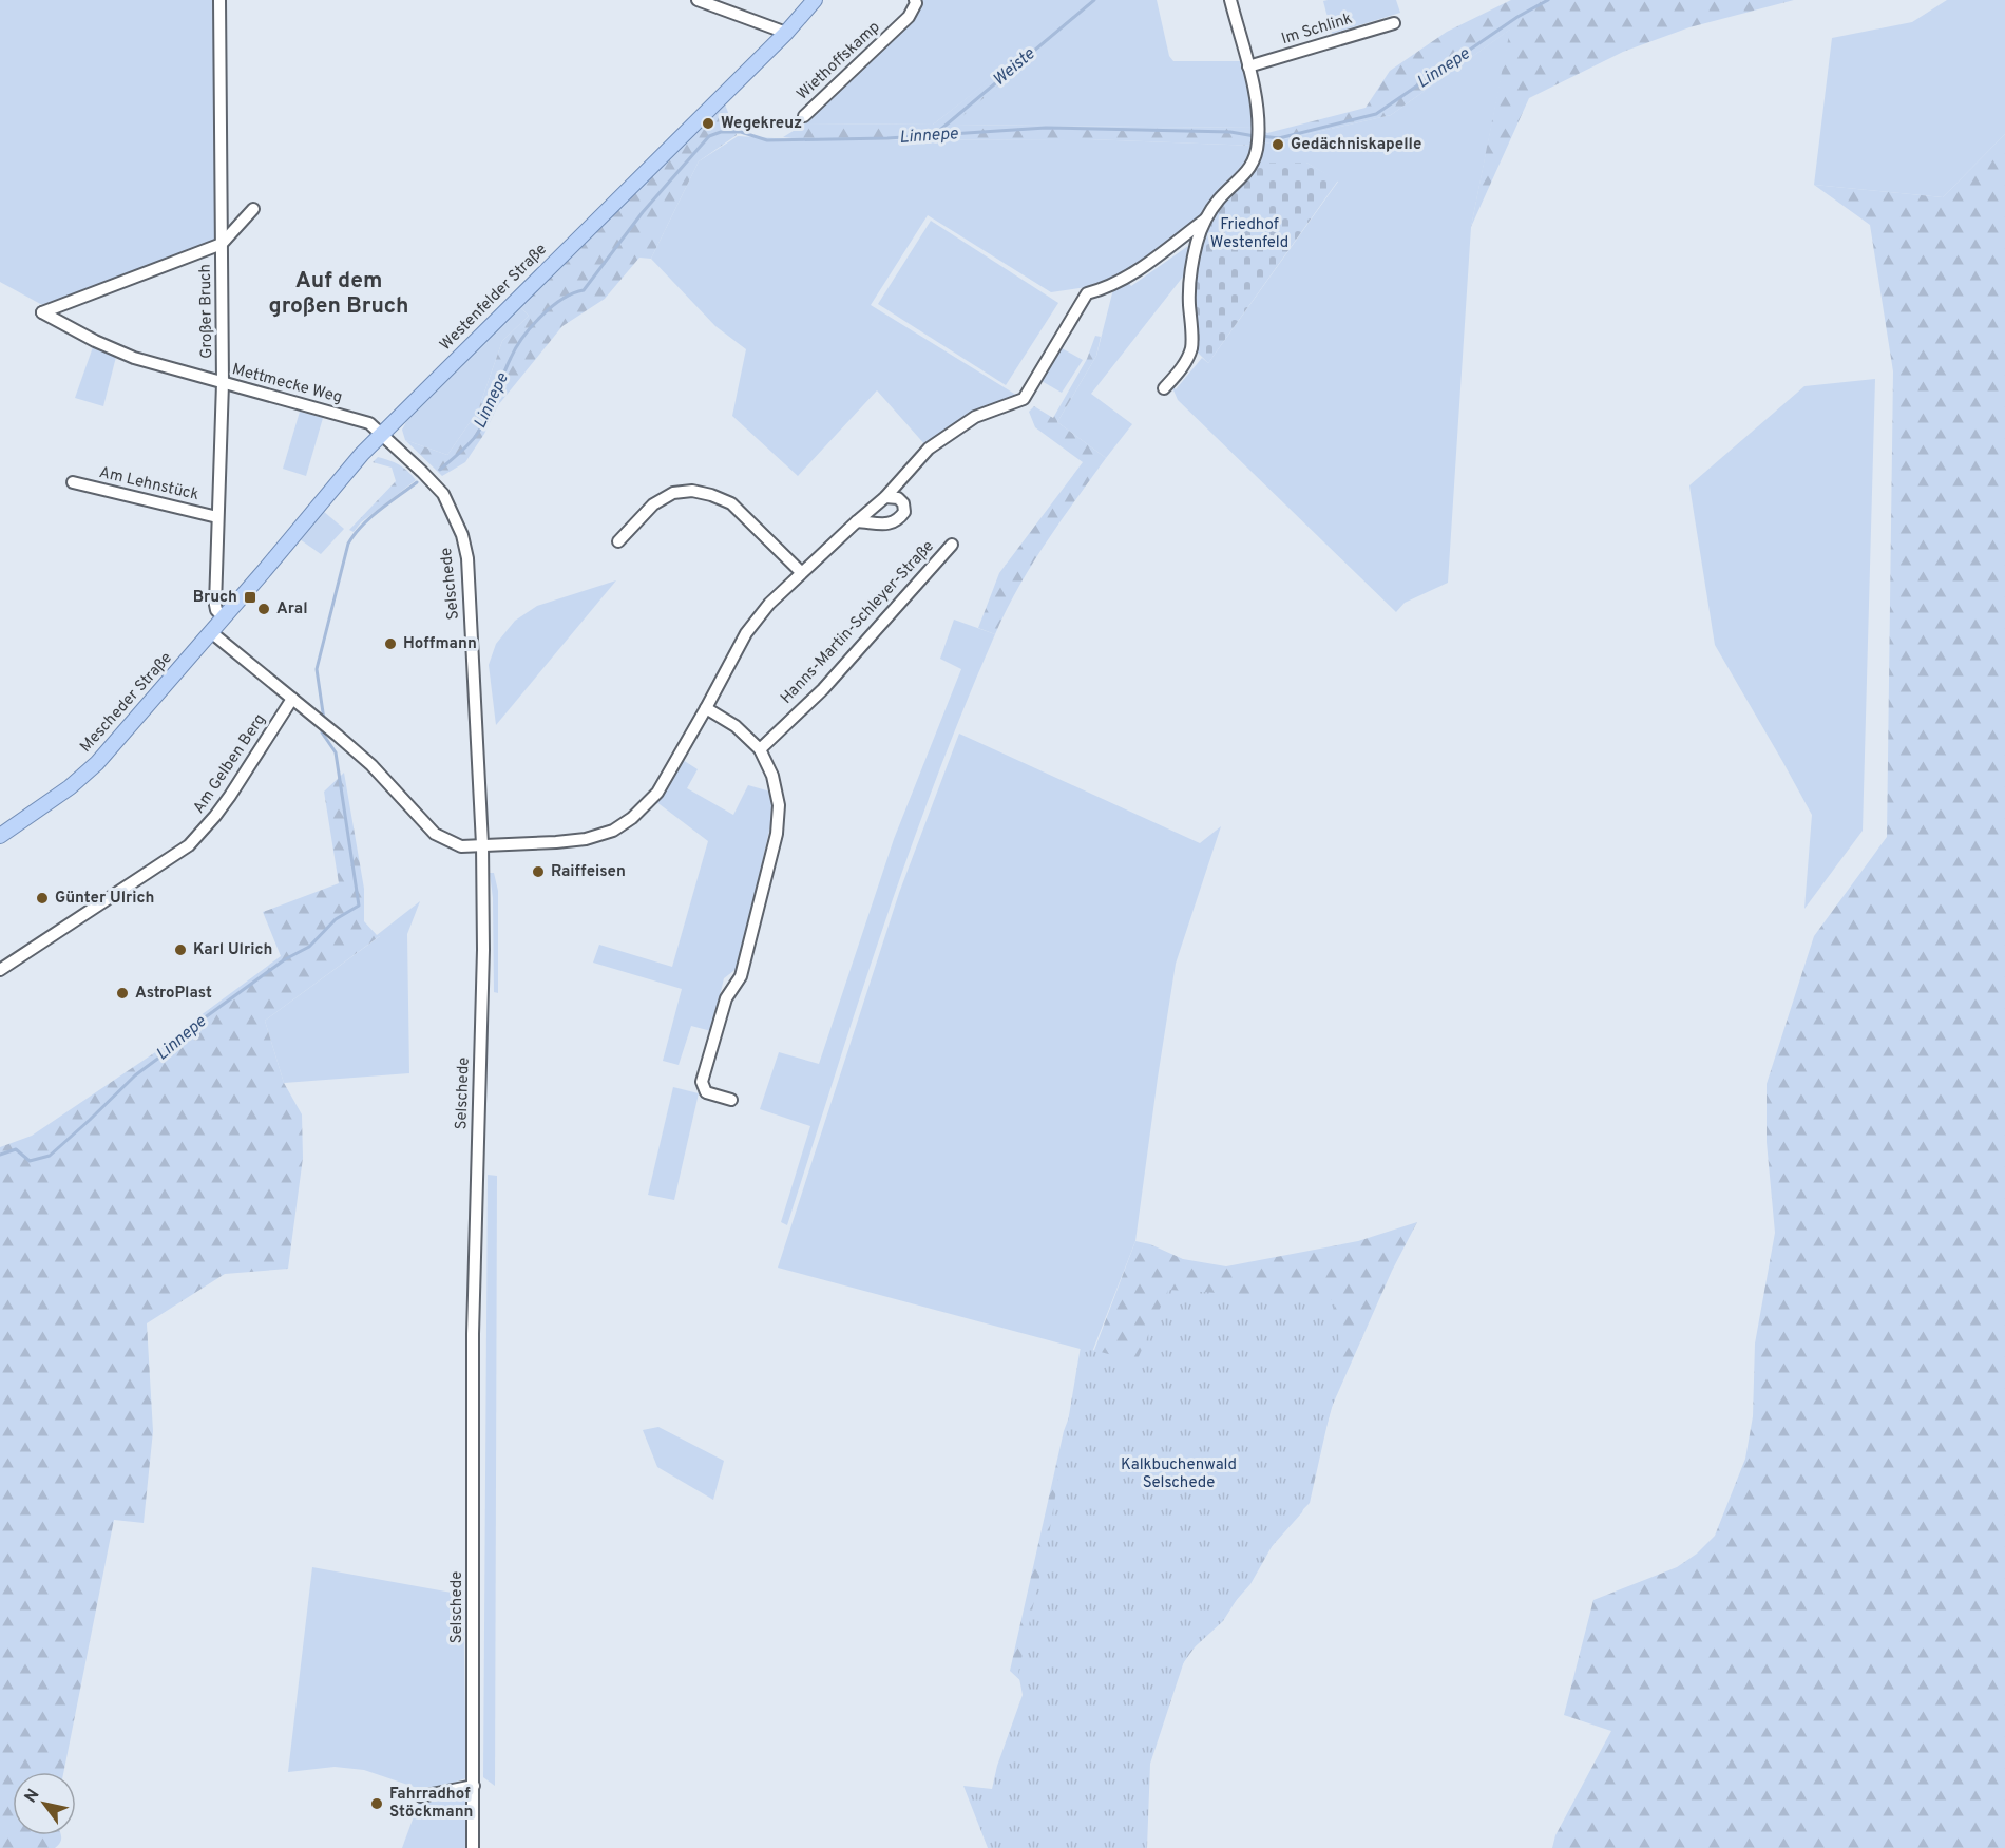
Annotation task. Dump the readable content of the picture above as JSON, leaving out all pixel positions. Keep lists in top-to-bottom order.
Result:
{
  "streets": {
    "main road": ["Westenfelder Straße", "Mescheder Straße"],
    "street": [
      "Im Schlink",
      "Wiethoffskamp",
      "Großer Bruch",
      "Mettmecke Weg",
      "Am Lehnstück",
      "Selschede",
      "Hanns-Martin-Schleyer-Straße",
      "Am Gelben Berg"
    ]
  },
  "crossings": [
    ["Westenfelder Straße", "Großer Bruch"],
    ["Westenfelder Straße", "Mettmecke Weg"],
    ["Westenfelder Straße", "Selschede"],
    ["Westenfelder Straße", "Mescheder Straße"],
    ["Großer Bruch", "Mettmecke Weg"],
    ["Großer Bruch", "Am Lehnstück"],
    ["Mettmecke Weg", "Selschede"]
  ],
  "districts": ["Auf dem großen Bruch"],
  "water": ["Weiste", "Linnepe"],
  "parks": ["Friedhof Westenfeld", "Kalkbuchenwald Selschede"],
  "places": {
    "other": [
      "Wegekreuz",
      "Gedächniskapelle",
      "Aral",
      "Hoffmann",
      "Raiffeisen",
      "Günter Ulrich",
      "Karl Ulrich",
      "AstroPlast",
      "Fahrradhof Stöckmann"
    ],
    "transit": ["Bruch"]
  },
  "north": "top left"
}
